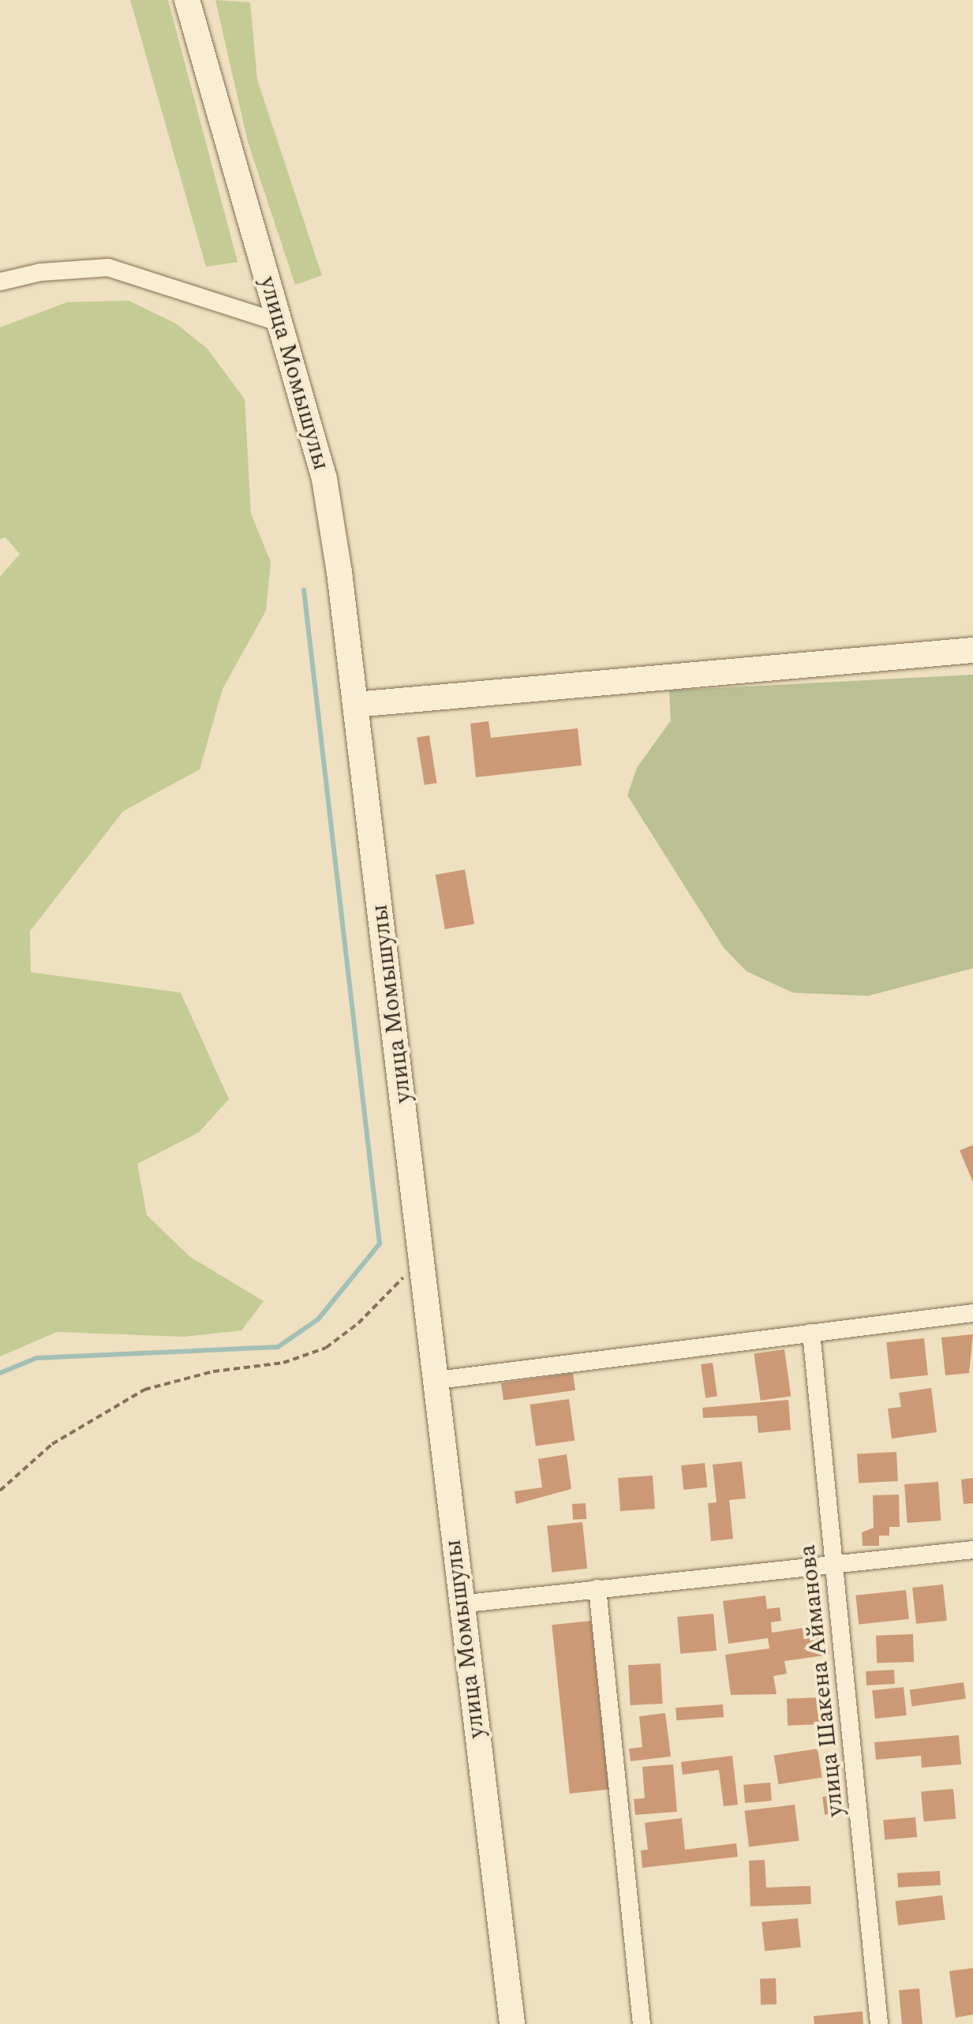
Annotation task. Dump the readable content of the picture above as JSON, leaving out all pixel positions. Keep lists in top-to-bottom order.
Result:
{
  "streets": {
    "street": ["улица Момышулы", "улица Шакена Айманова"]
  }
}
